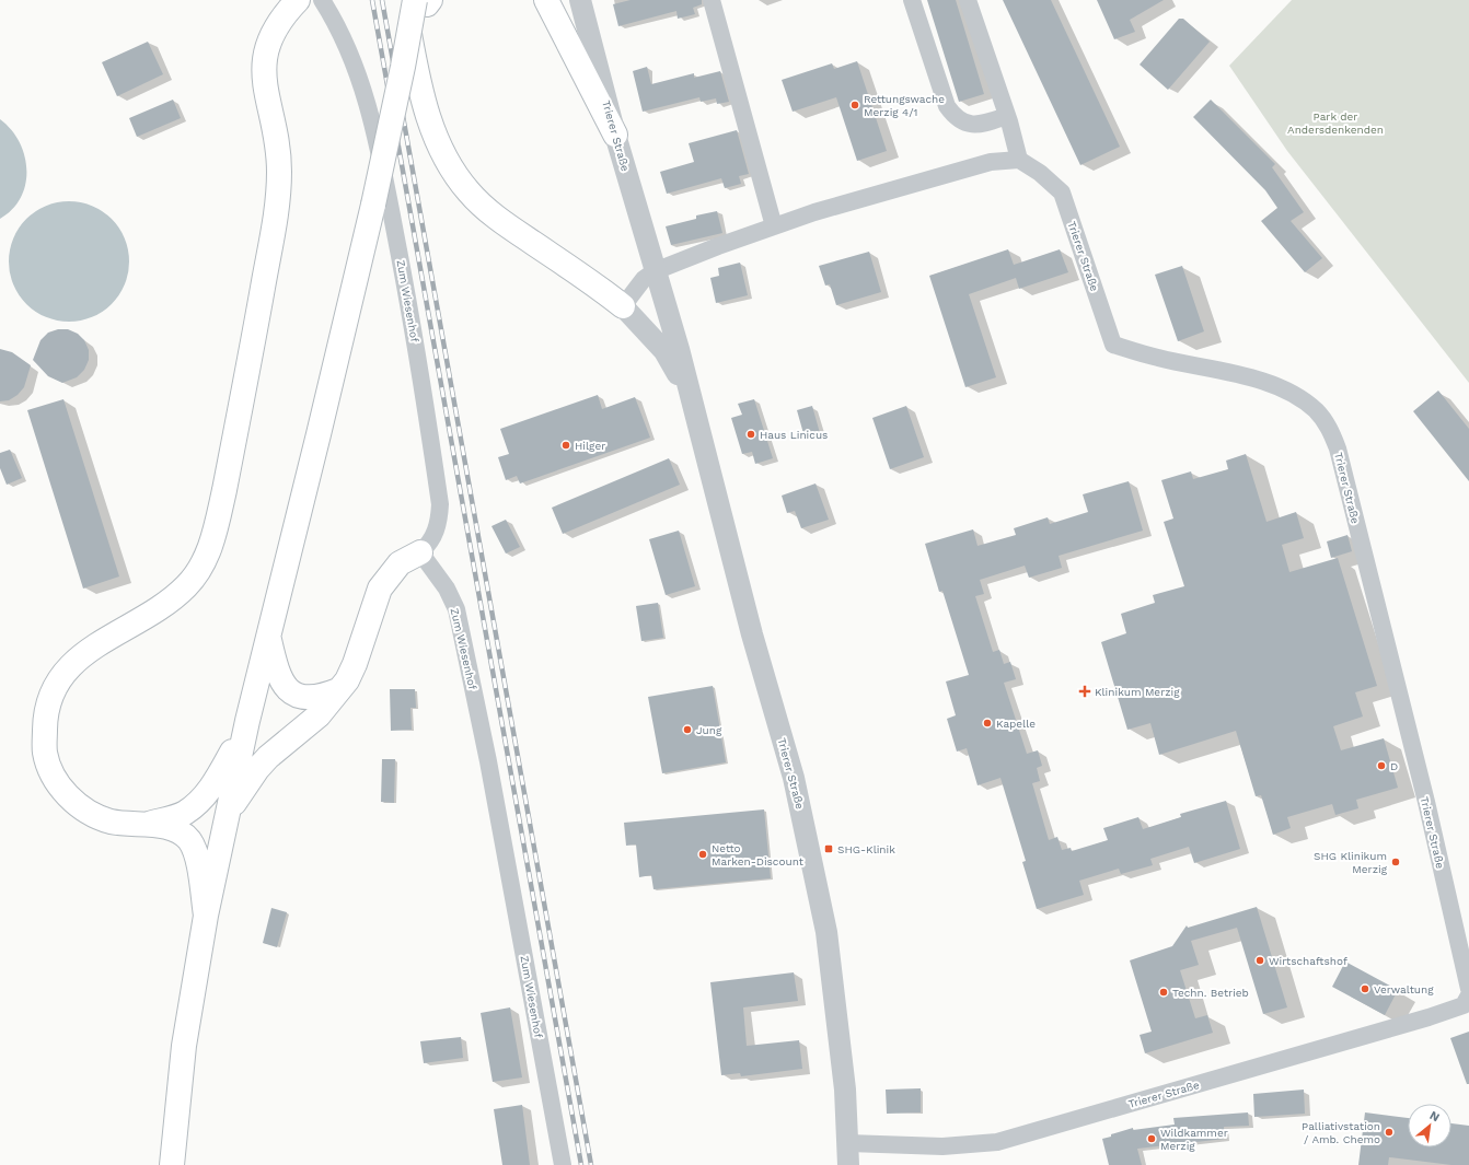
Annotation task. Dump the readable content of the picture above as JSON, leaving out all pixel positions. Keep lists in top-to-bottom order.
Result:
{
  "streets": {
    "street": ["Trierer Straße", "Zum Wiesenhof"]
  },
  "parks": ["Park der Andersdenkenden"],
  "places": {
    "other": [
      "Rettungswache Merzig 4/1",
      "Haus Linicus",
      "Hilger",
      "Kapelle",
      "Jung",
      "D",
      "Netto Marken-Discount",
      "SHG Klinikum Merzig",
      "Wirtschaftshof",
      "Verwaltung",
      "Techn. Betrieb",
      "Palliativstation / Amb. Chemo",
      "Wildkammer Merzig"
    ],
    "health": ["Klinikum Merzig"],
    "transit": ["SHG-Klinik"]
  },
  "north": "top right"
}
